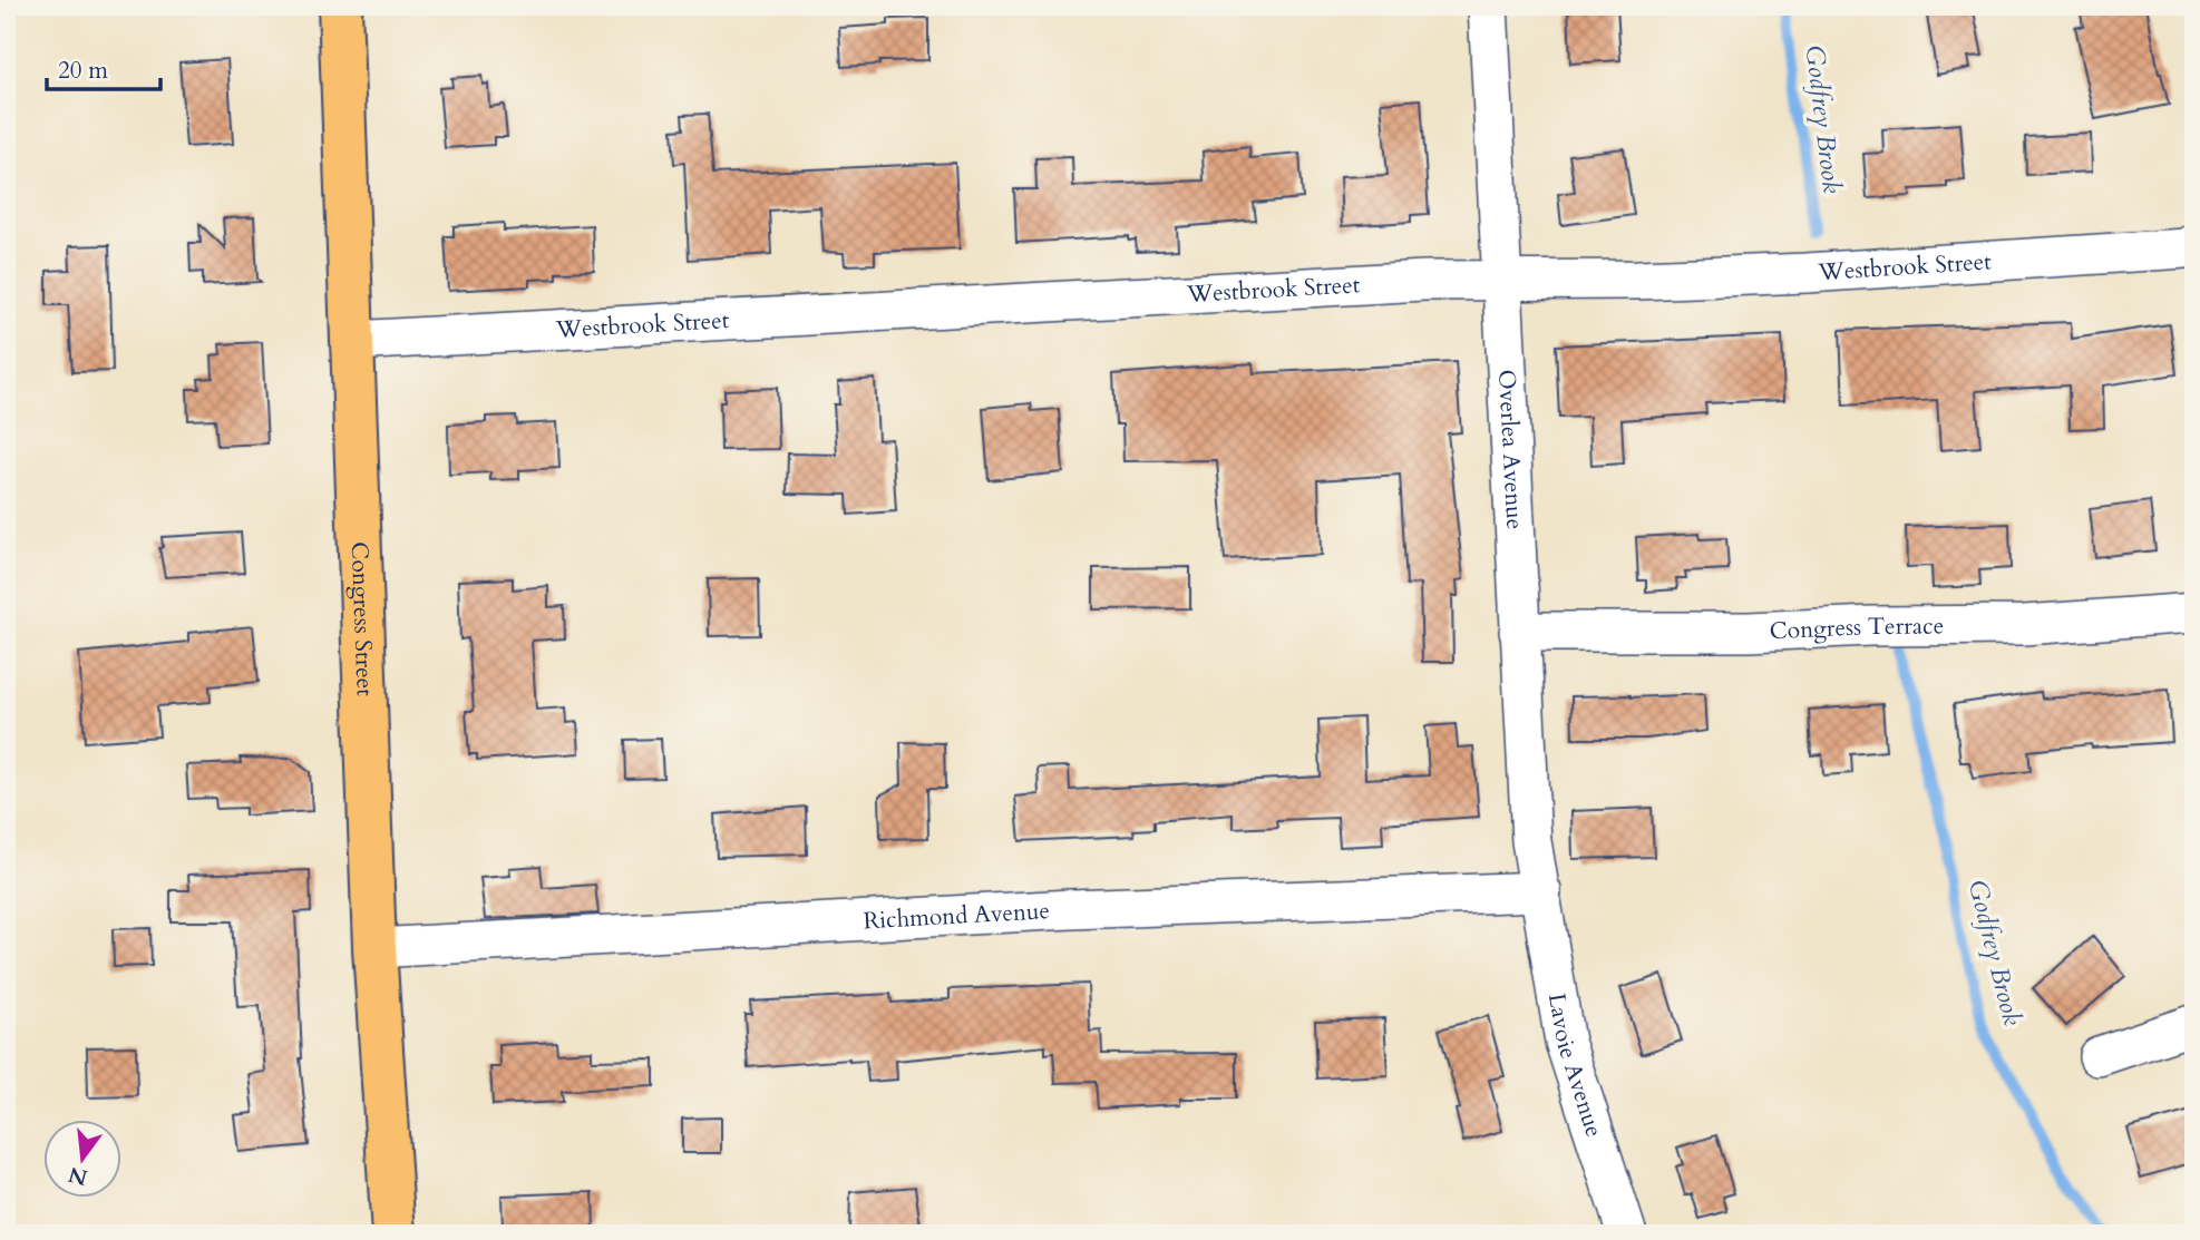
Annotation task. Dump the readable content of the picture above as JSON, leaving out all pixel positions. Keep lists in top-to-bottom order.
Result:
{
  "streets": {
    "main road": ["Congress Street"],
    "street": [
      "Westbrook Street",
      "Overlea Avenue",
      "Congress Terrace",
      "Richmond Avenue",
      "Lavoie Avenue"
    ]
  },
  "crossings": [
    ["Westbrook Street", "Overlea Avenue"],
    ["Westbrook Street", "Congress Street"],
    ["Overlea Avenue", "Congress Terrace"],
    ["Overlea Avenue", "Richmond Avenue"],
    ["Overlea Avenue", "Lavoie Avenue"],
    ["Congress Street", "Richmond Avenue"],
    ["Richmond Avenue", "Lavoie Avenue"]
  ],
  "water": ["Godfrey Brook"],
  "scale_bar": "20 m",
  "north": "bottom"
}
